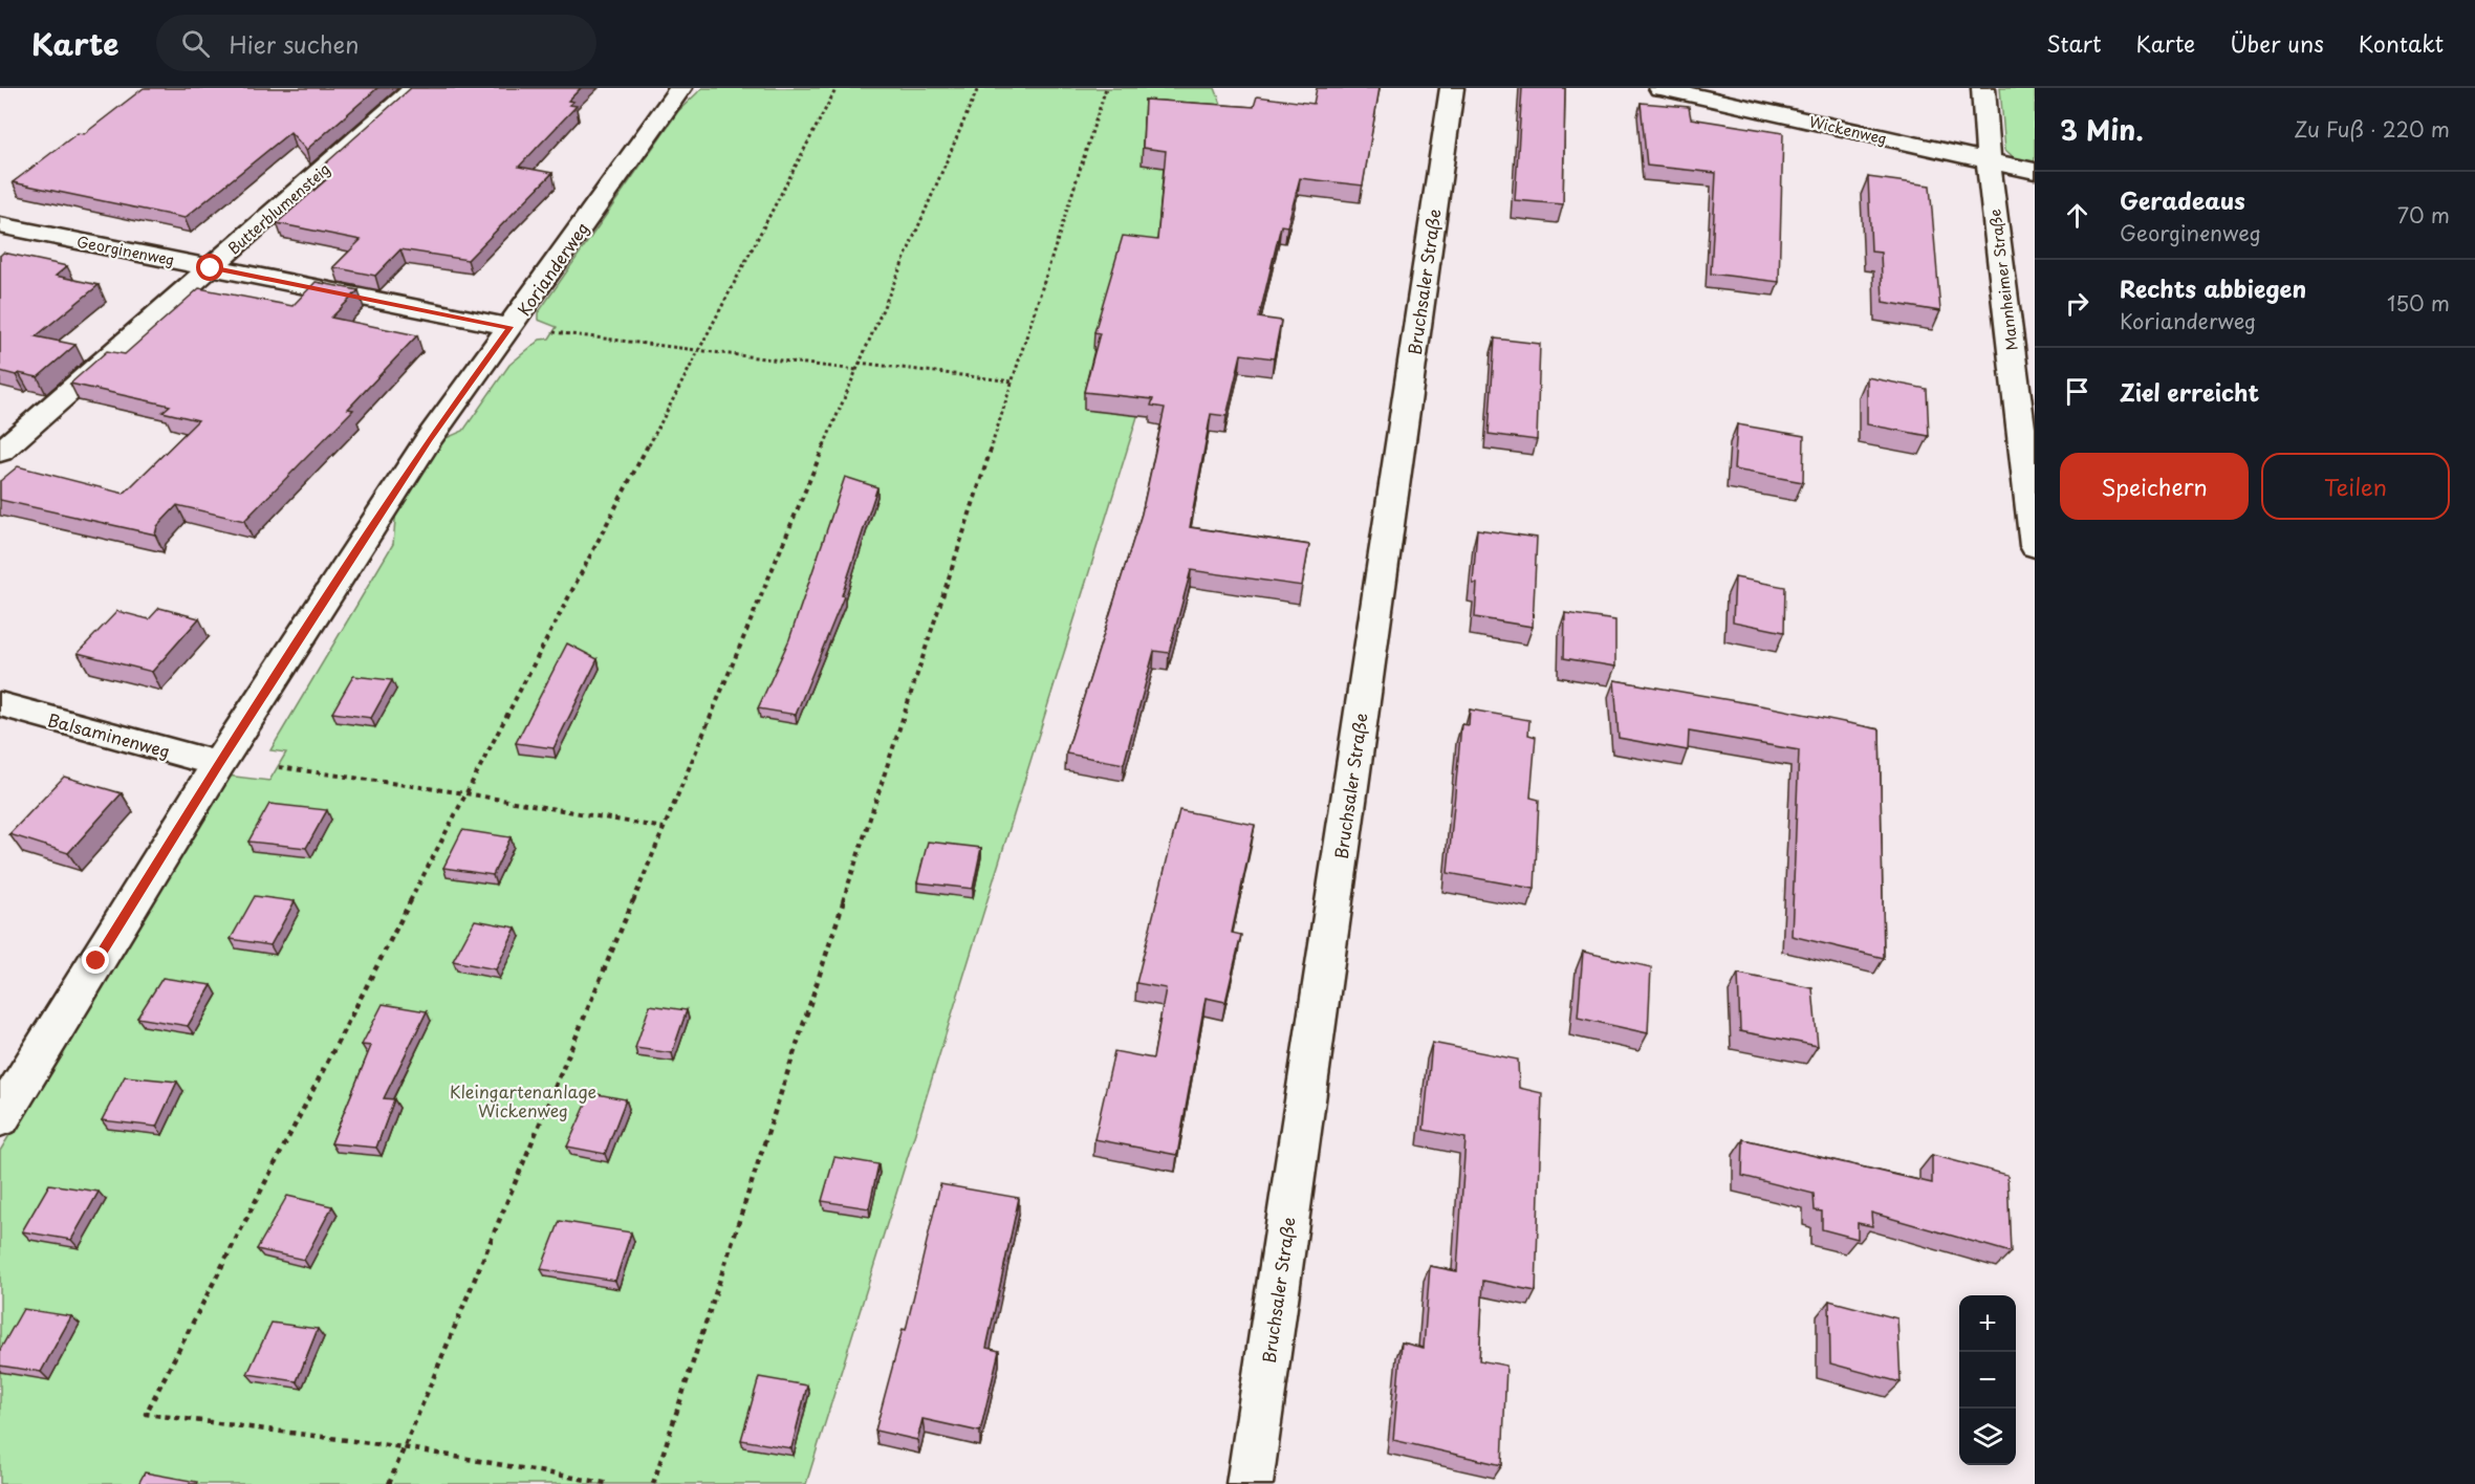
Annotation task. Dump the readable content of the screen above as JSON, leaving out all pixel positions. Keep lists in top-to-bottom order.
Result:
{
  "streets": {
    "street": [
      "Wickenweg",
      "Butterblumensteig",
      "Georginenweg",
      "Korianderweg",
      "Mannheimer Straße",
      "Bruchsaler Straße",
      "Balsaminenweg"
    ]
  },
  "crossings": [
    ["Wickenweg", "Mannheimer Straße"],
    ["Butterblumensteig", "Georginenweg"],
    ["Georginenweg", "Korianderweg"],
    ["Korianderweg", "Balsaminenweg"]
  ],
  "parks": ["Kleingartenanlage Wickenweg"],
  "page": {
    "header": "Karte",
    "search": "Hier suchen",
    "nav": [
      "Start",
      "Karte",
      "Über uns",
      "Kontakt"
    ],
    "heading": ["3 Min.", "Zu Fuß · 220 m"],
    "list": [
      ["Geradeaus", "Georginenweg", "70 m"],
      ["Rechts abbiegen", "Korianderweg", "150 m"],
      "Ziel erreicht"
    ],
    "buttons": ["Speichern", "Teilen"],
    "map_buttons": ["+", "−"]
  }
}
